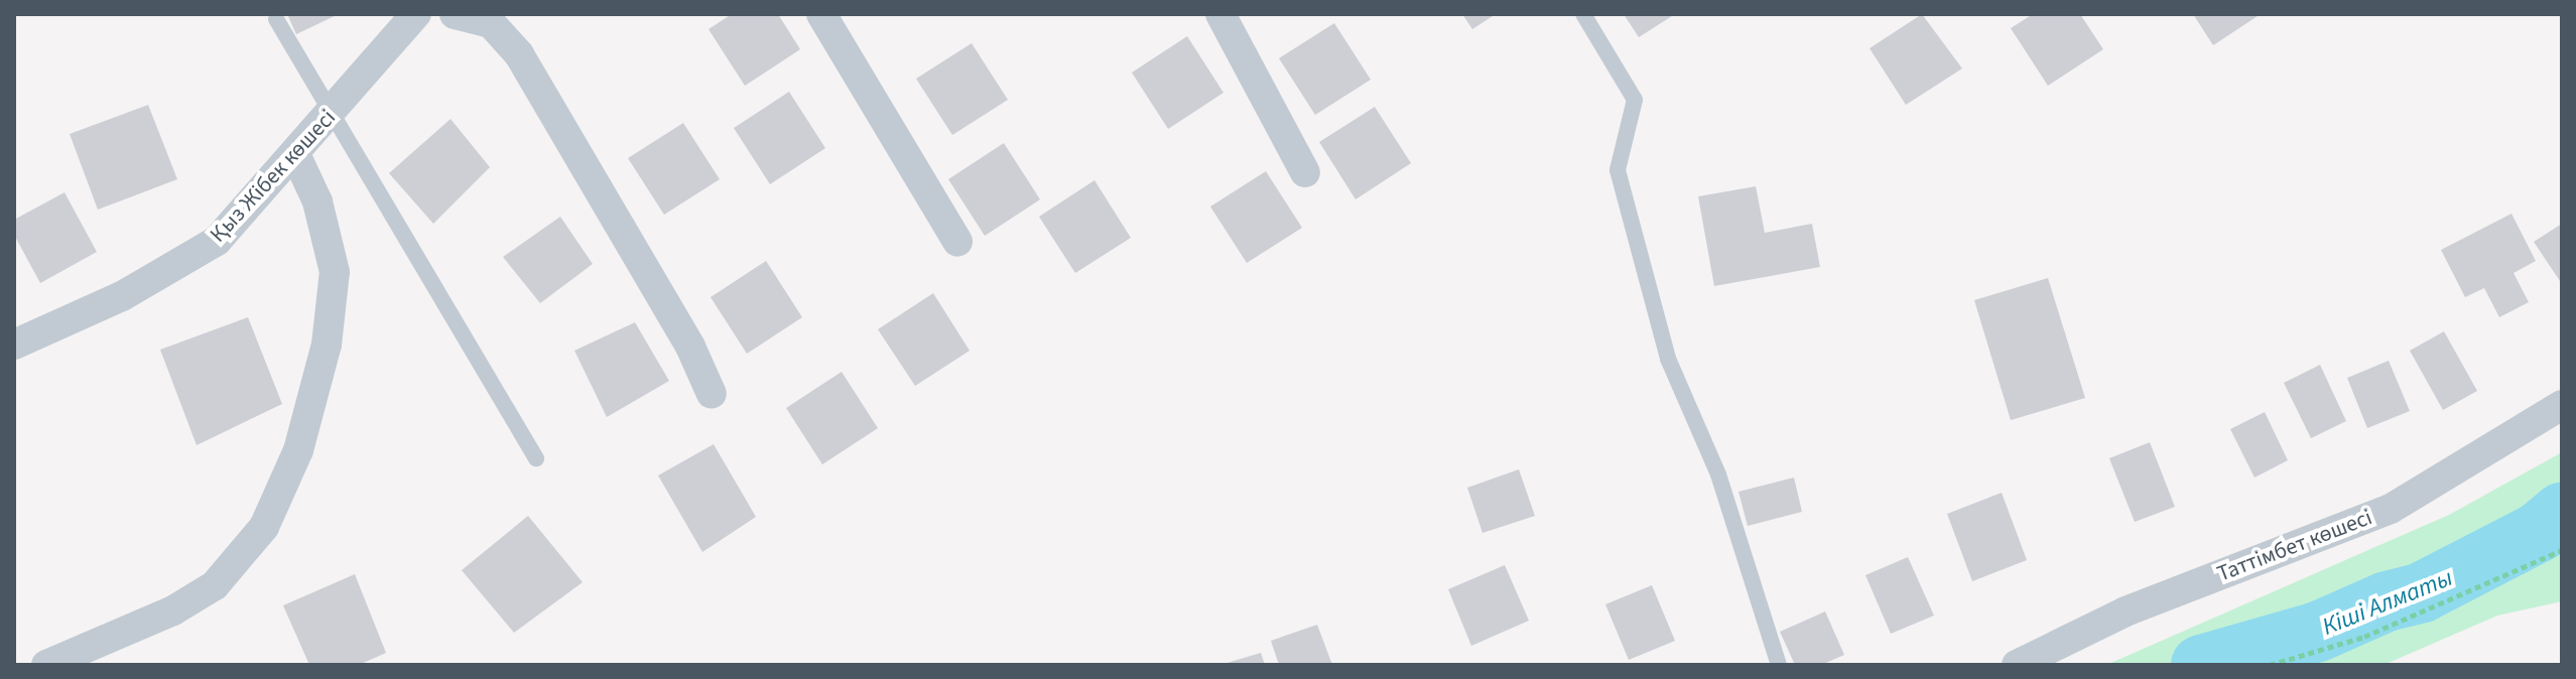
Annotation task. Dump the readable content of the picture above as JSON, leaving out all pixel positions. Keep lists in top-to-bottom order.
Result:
{
  "streets": {
    "street": ["Қыз Жібек көшесі", "Таттімбет көшесі"]
  },
  "water": ["Кіші Алматы"]
}
